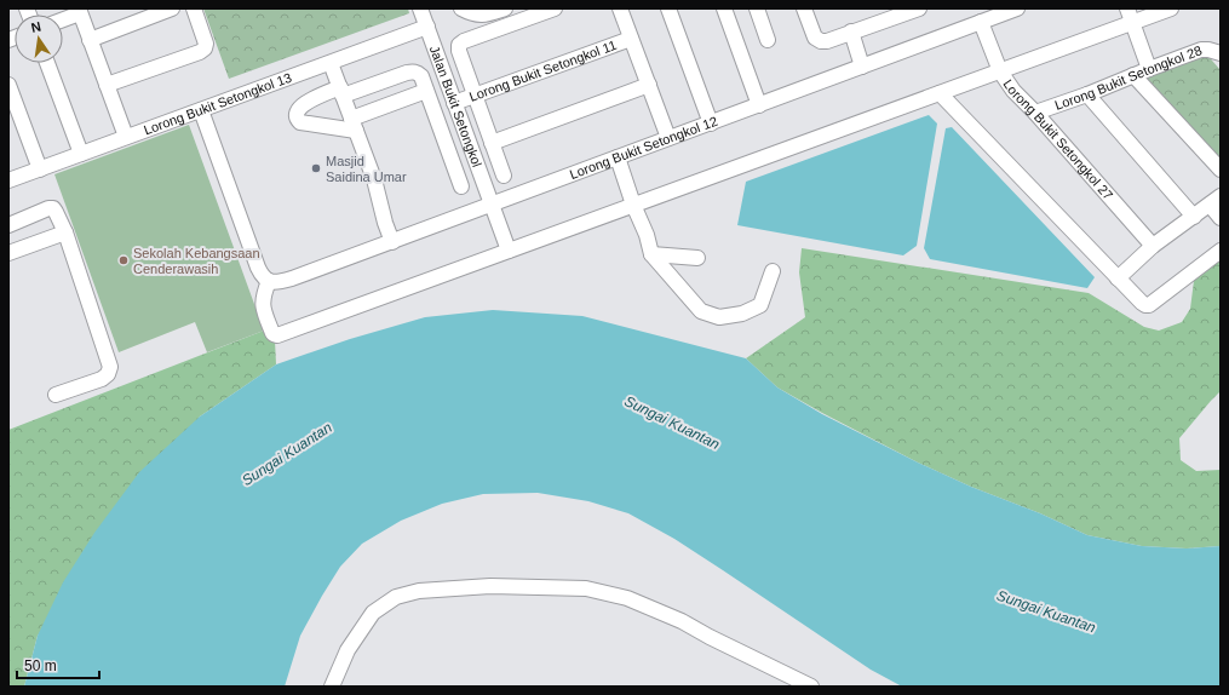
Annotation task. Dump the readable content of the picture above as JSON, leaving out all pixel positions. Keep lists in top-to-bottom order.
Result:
{
  "streets": {
    "street": [
      "Lorong Bukit Setongkol 11",
      "Lorong Bukit Setongkol 28",
      "Lorong Bukit Setongkol 13",
      "Jalan Bukit Setongkol",
      "Lorong Bukit Setongkol 27",
      "Lorong Bukit Setongkol 12"
    ]
  },
  "crossings": [
    ["Lorong Bukit Setongkol 11", "Jalan Bukit Setongkol"],
    ["Lorong Bukit Setongkol 28", "Lorong Bukit Setongkol 27"],
    ["Lorong Bukit Setongkol 13", "Jalan Bukit Setongkol"],
    ["Jalan Bukit Setongkol", "Lorong Bukit Setongkol 12"],
    ["Lorong Bukit Setongkol 27", "Lorong Bukit Setongkol 12"]
  ],
  "water": ["Sungai Kuantan"],
  "places": ["Masjid Saidina Umar", "Sekolah Kebangsaan Cenderawasih"],
  "scale_bar": "50 m",
  "north": "top"
}
